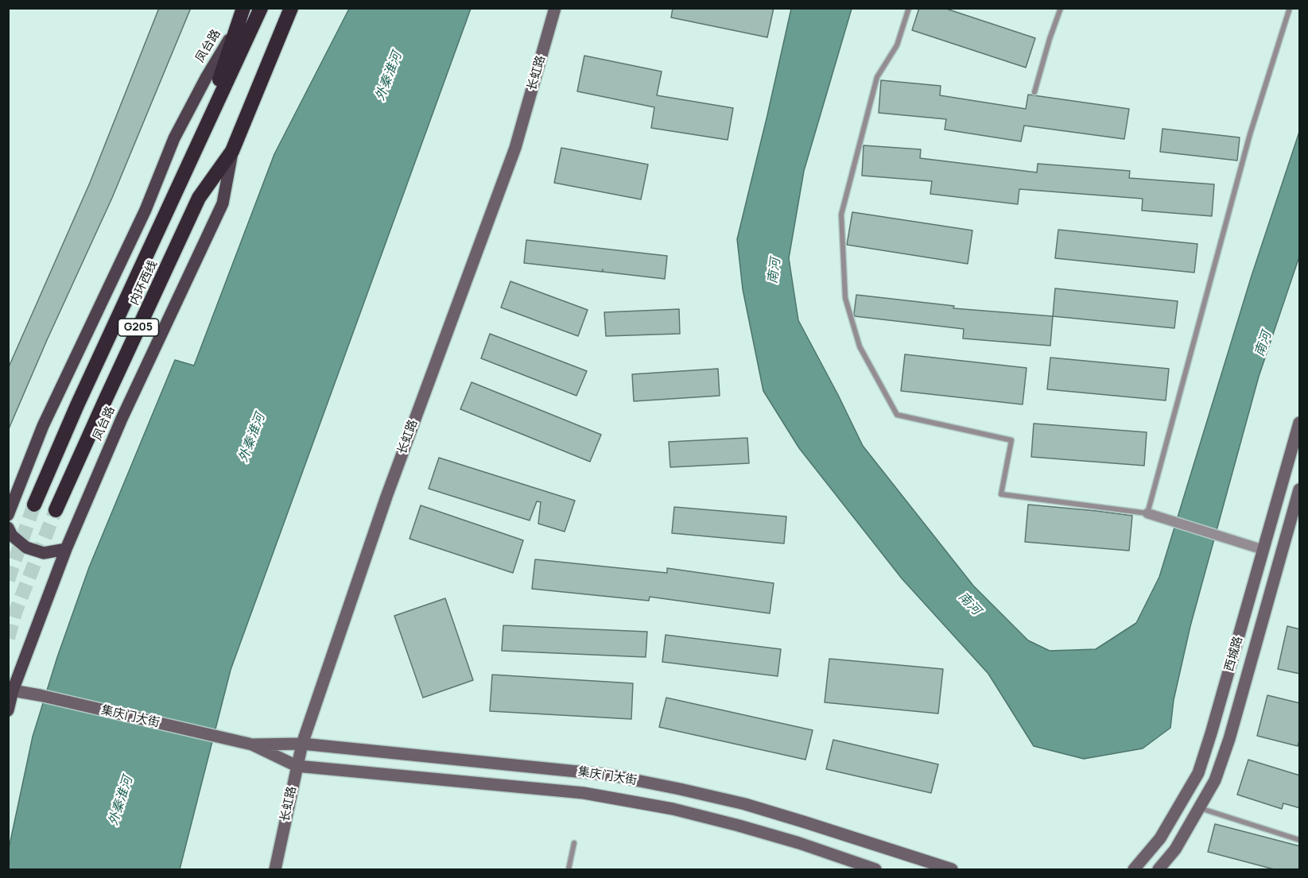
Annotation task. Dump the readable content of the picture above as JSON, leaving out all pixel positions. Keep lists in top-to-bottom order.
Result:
{
  "streets": {
    "highway": ["凤台路", "内环西线", "G205"],
    "main road": ["长虹路", "西城路", "集庆门大街"]
  },
  "crossings": [
    ["凤台路", "内环西线"],
    ["凤台路", "集庆门大街"],
    ["长虹路", "集庆门大街"]
  ],
  "water": ["外秦淮河", "南河"]
}
